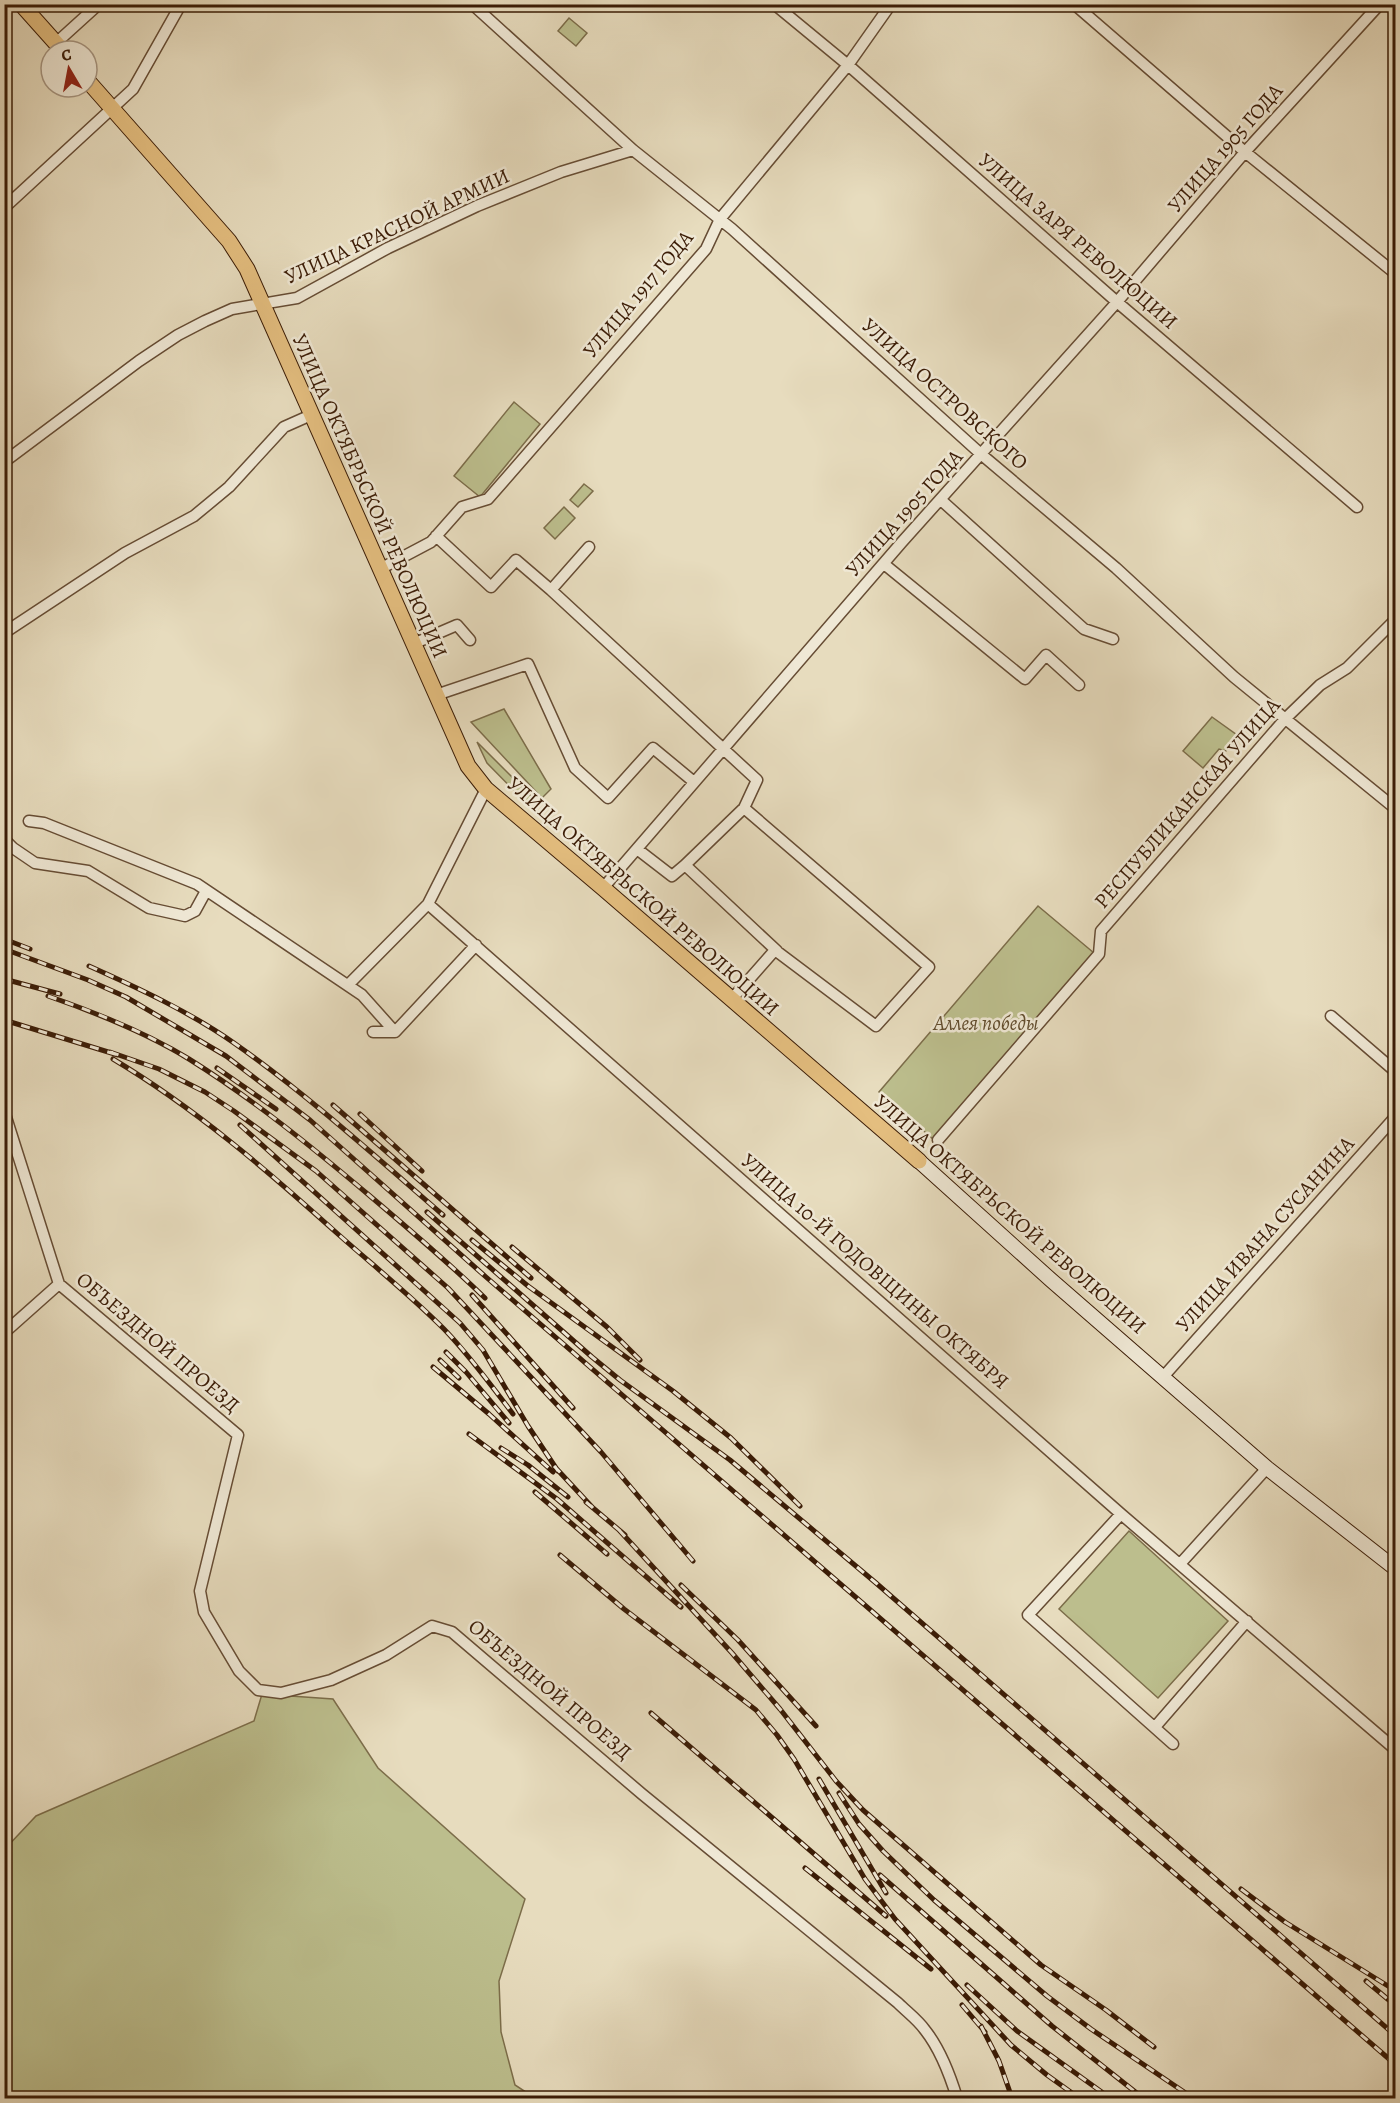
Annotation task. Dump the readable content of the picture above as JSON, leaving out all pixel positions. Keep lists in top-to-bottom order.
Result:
{
  "streets": {
    "main road": ["УЛИЦА ОКТЯБРЬСКОЙ РЕВОЛЮЦИИ"],
    "street": [
      "УЛИЦА 1905 ГОДА",
      "УЛИЦА КРАСНОЙ АРМИИ",
      "УЛИЦА ЗАРЯ РЕВОЛЮЦИИ",
      "УЛИЦА 1917 ГОДА",
      "УЛИЦА ОСТРОВСКОГО",
      "РЕСПУБЛИКАНСКАЯ УЛИЦА",
      "УЛИЦА ИВАНА СУСАНИНА",
      "УЛИЦА 10-Й ГОДОВЩИНЫ ОКТЯБРЯ",
      "ОБЪЕЗДНОЙ ПРОЕЗД"
    ]
  },
  "crossings": [
    ["УЛИЦА 1905 ГОДА", "УЛИЦА ЗАРЯ РЕВОЛЮЦИИ"],
    ["УЛИЦА 1905 ГОДА", "УЛИЦА ОСТРОВСКОГО"],
    ["УЛИЦА 1905 ГОДА", "УЛИЦА ОКТЯБРЬСКОЙ РЕВОЛЮЦИИ"],
    ["УЛИЦА КРАСНОЙ АРМИИ", "УЛИЦА ОСТРОВСКОГО"],
    ["УЛИЦА КРАСНОЙ АРМИИ", "УЛИЦА ОКТЯБРЬСКОЙ РЕВОЛЮЦИИ"],
    ["УЛИЦА ЗАРЯ РЕВОЛЮЦИИ", "УЛИЦА 1917 ГОДА"],
    ["УЛИЦА 1917 ГОДА", "УЛИЦА ОСТРОВСКОГО"],
    ["УЛИЦА 1917 ГОДА", "УЛИЦА ОКТЯБРЬСКОЙ РЕВОЛЮЦИИ"],
    ["УЛИЦА ОСТРОВСКОГО", "РЕСПУБЛИКАНСКАЯ УЛИЦА"],
    ["УЛИЦА ОКТЯБРЬСКОЙ РЕВОЛЮЦИИ", "УЛИЦА ИВАНА СУСАНИНА"]
  ],
  "parks": ["Аллея победы"],
  "north": "top"
}
